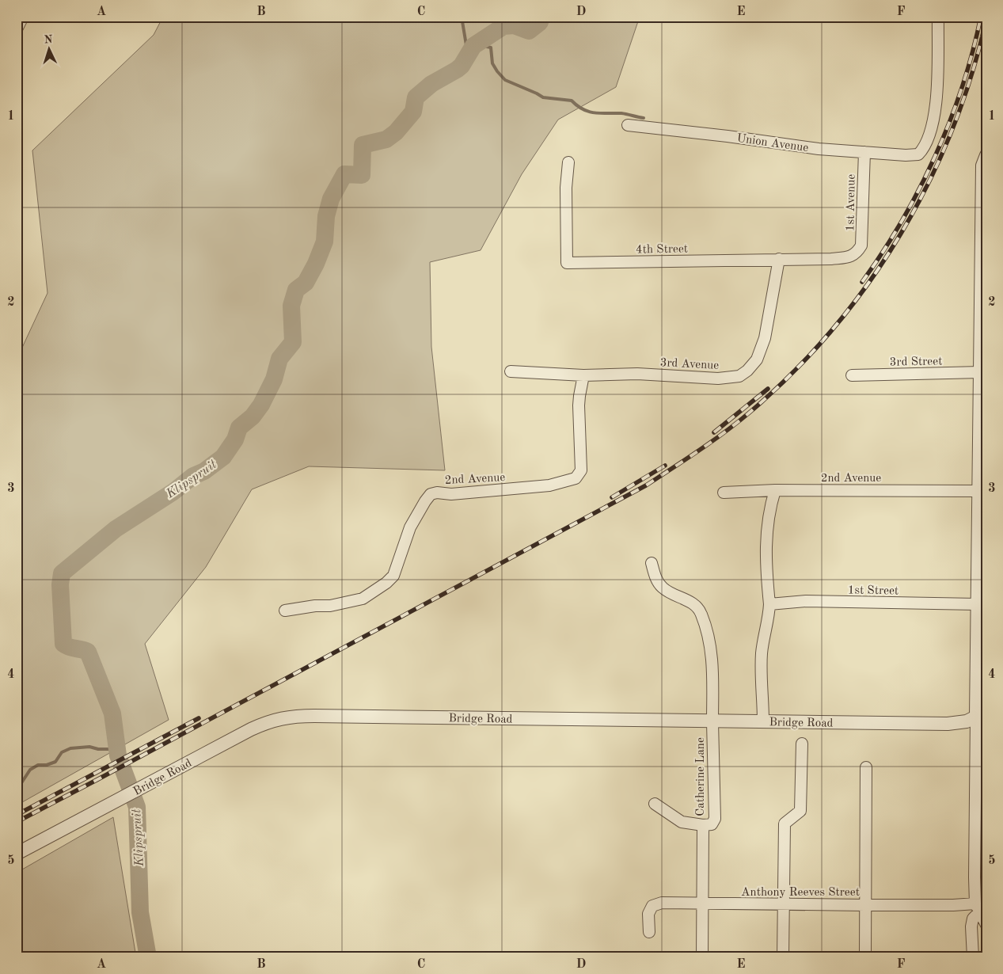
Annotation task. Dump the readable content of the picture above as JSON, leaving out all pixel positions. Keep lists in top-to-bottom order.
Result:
{
  "streets": {
    "street": [
      "Union Avenue",
      "1st Avenue",
      "4th Street",
      "3rd Street",
      "3rd Avenue",
      "2nd Avenue",
      "1st Street",
      "Bridge Road",
      "Catherine Lane",
      "Anthony Reeves Street"
    ]
  },
  "crossings": [
    ["Union Avenue", "1st Avenue"],
    ["1st Avenue", "4th Street"],
    ["4th Street", "3rd Avenue"],
    ["3rd Avenue", "2nd Avenue"],
    ["Bridge Road", "Catherine Lane"],
    ["Catherine Lane", "Anthony Reeves Street"]
  ],
  "water": ["Klipspruit"],
  "north": "top",
  "grid": {
    "columns": [
      "A",
      "B",
      "C",
      "D",
      "E",
      "F"
    ],
    "rows": [
      "1",
      "2",
      "3",
      "4",
      "5"
    ]
  }
}
